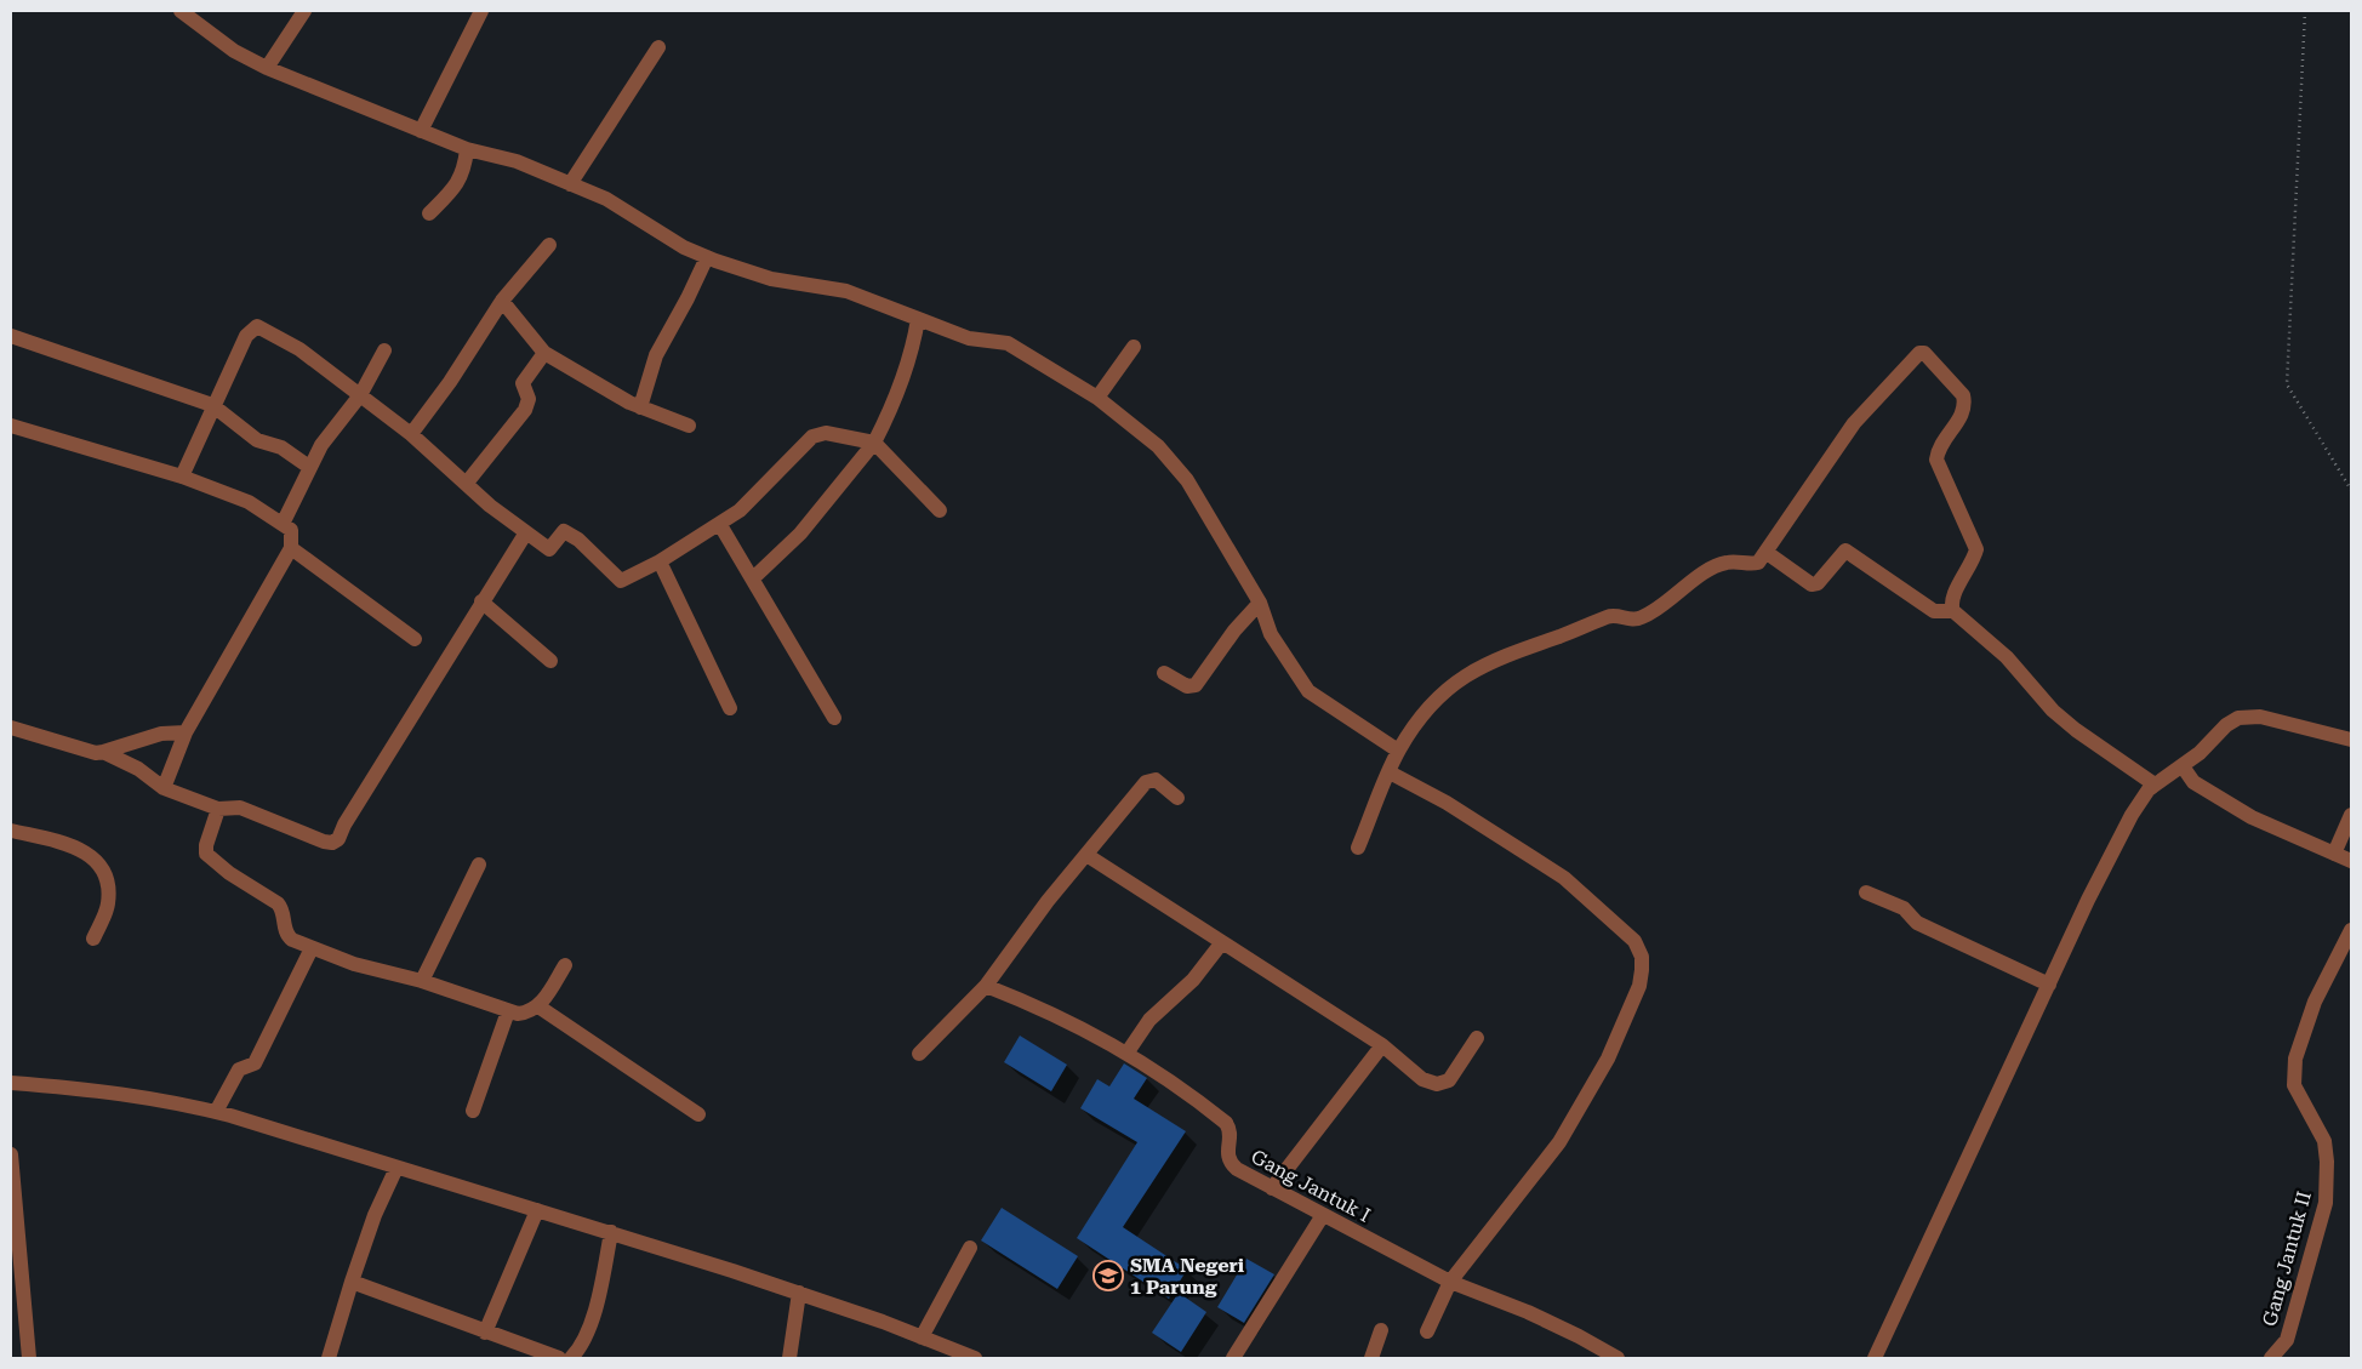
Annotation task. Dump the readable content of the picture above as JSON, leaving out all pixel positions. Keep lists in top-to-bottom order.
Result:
{
  "streets": {
    "street": ["Gang Jantuk I", "Gang Jantuk II"]
  },
  "places": {
    "school or university": ["SMA Negeri 1 Parung"]
  }
}
